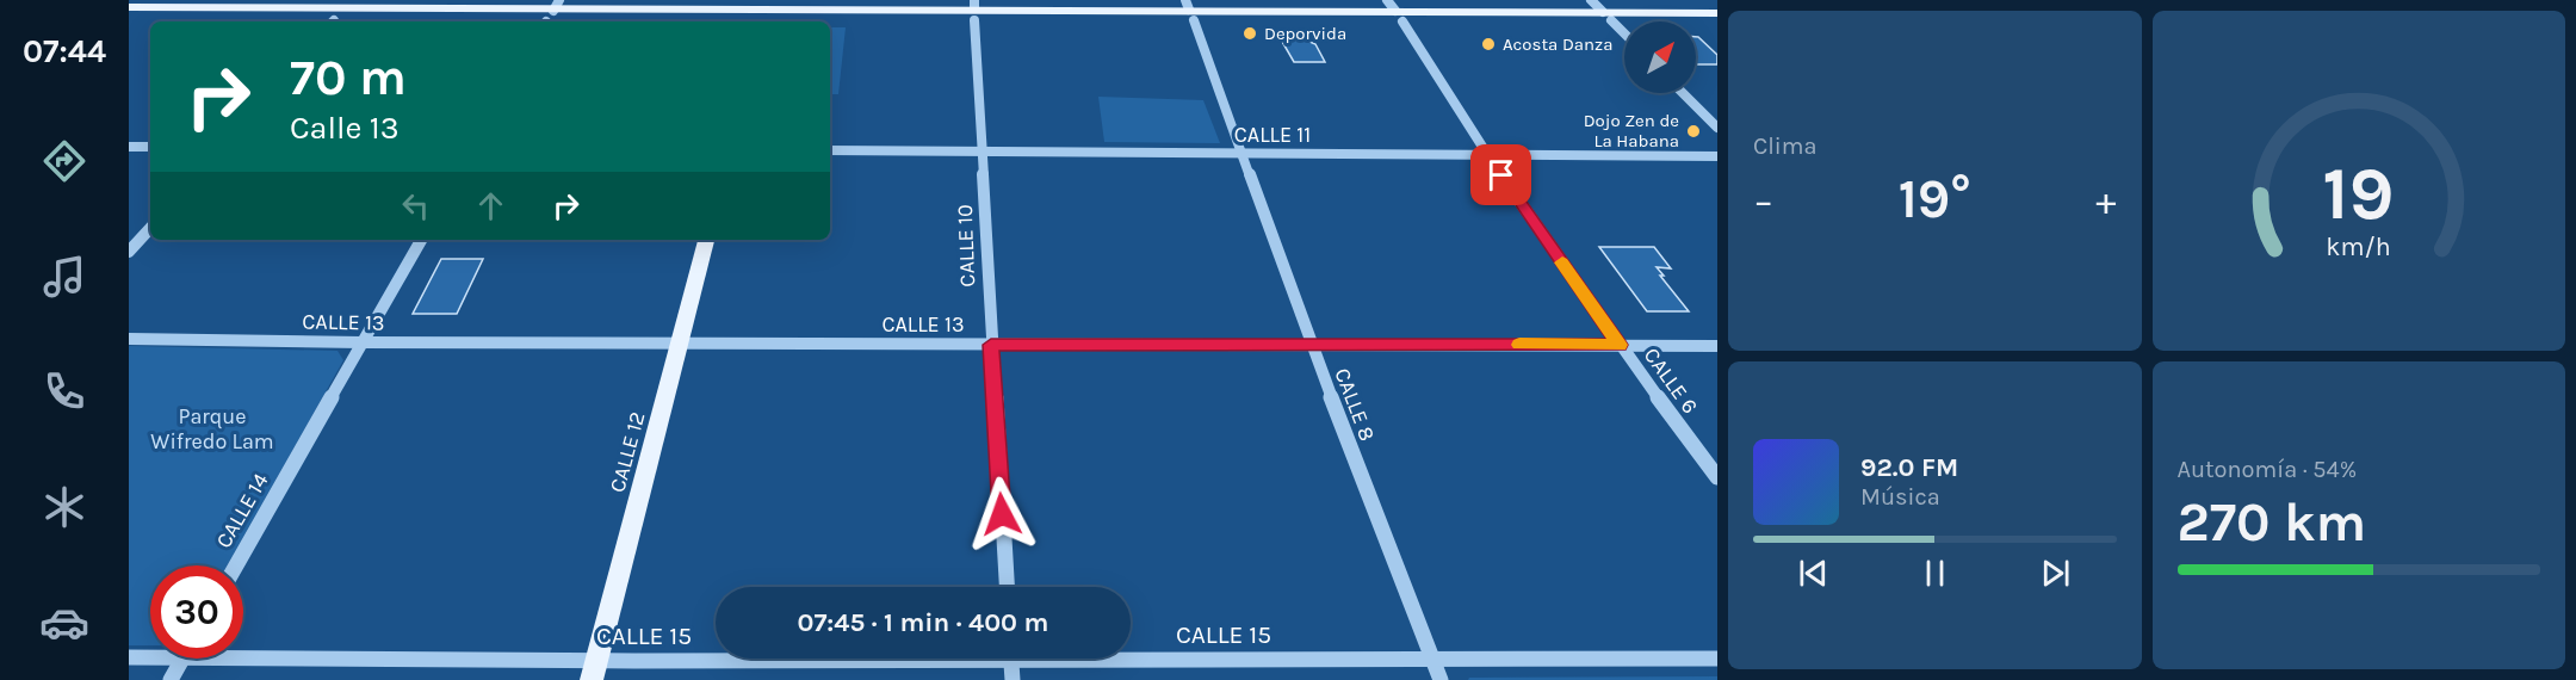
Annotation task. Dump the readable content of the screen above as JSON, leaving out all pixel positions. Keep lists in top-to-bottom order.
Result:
{
  "streets": {
    "main road": ["CALLE 12"],
    "street": [
      "CALLE 11",
      "CALLE 10",
      "CALLE 13",
      "CALLE 6",
      "CALLE 8",
      "CALLE 14",
      "CALLE 15"
    ]
  },
  "crossings": [
    ["CALLE 11", "CALLE 10"],
    ["CALLE 11", "CALLE 6"],
    ["CALLE 11", "CALLE 8"],
    ["CALLE 10", "CALLE 13"],
    ["CALLE 13", "CALLE 6"],
    ["CALLE 13", "CALLE 8"],
    ["CALLE 13", "CALLE 12"],
    ["CALLE 13", "CALLE 14"],
    ["CALLE 8", "CALLE 15"],
    ["CALLE 12", "CALLE 15"]
  ],
  "parks": ["Parque Wifredo Lam"],
  "places": ["Deporvida", "Acosta Danza", "Dojo Zen de La Habana"],
  "north": "top right",
  "page": {
    "tabs": "07:44",
    "tile": [
      "Clima",
      ["Autonomía · 54%", "270 km"]
    ],
    "turn": ["70 m", "Calle 13"],
    "heat": ["−", "19°", "+"],
    "song": ["92.0 FM", "Música"],
    "limit": "30",
    "trip": "07:45 · 1 min · 400 m",
    "gauge": ["19", "km/h"]
  }
}
